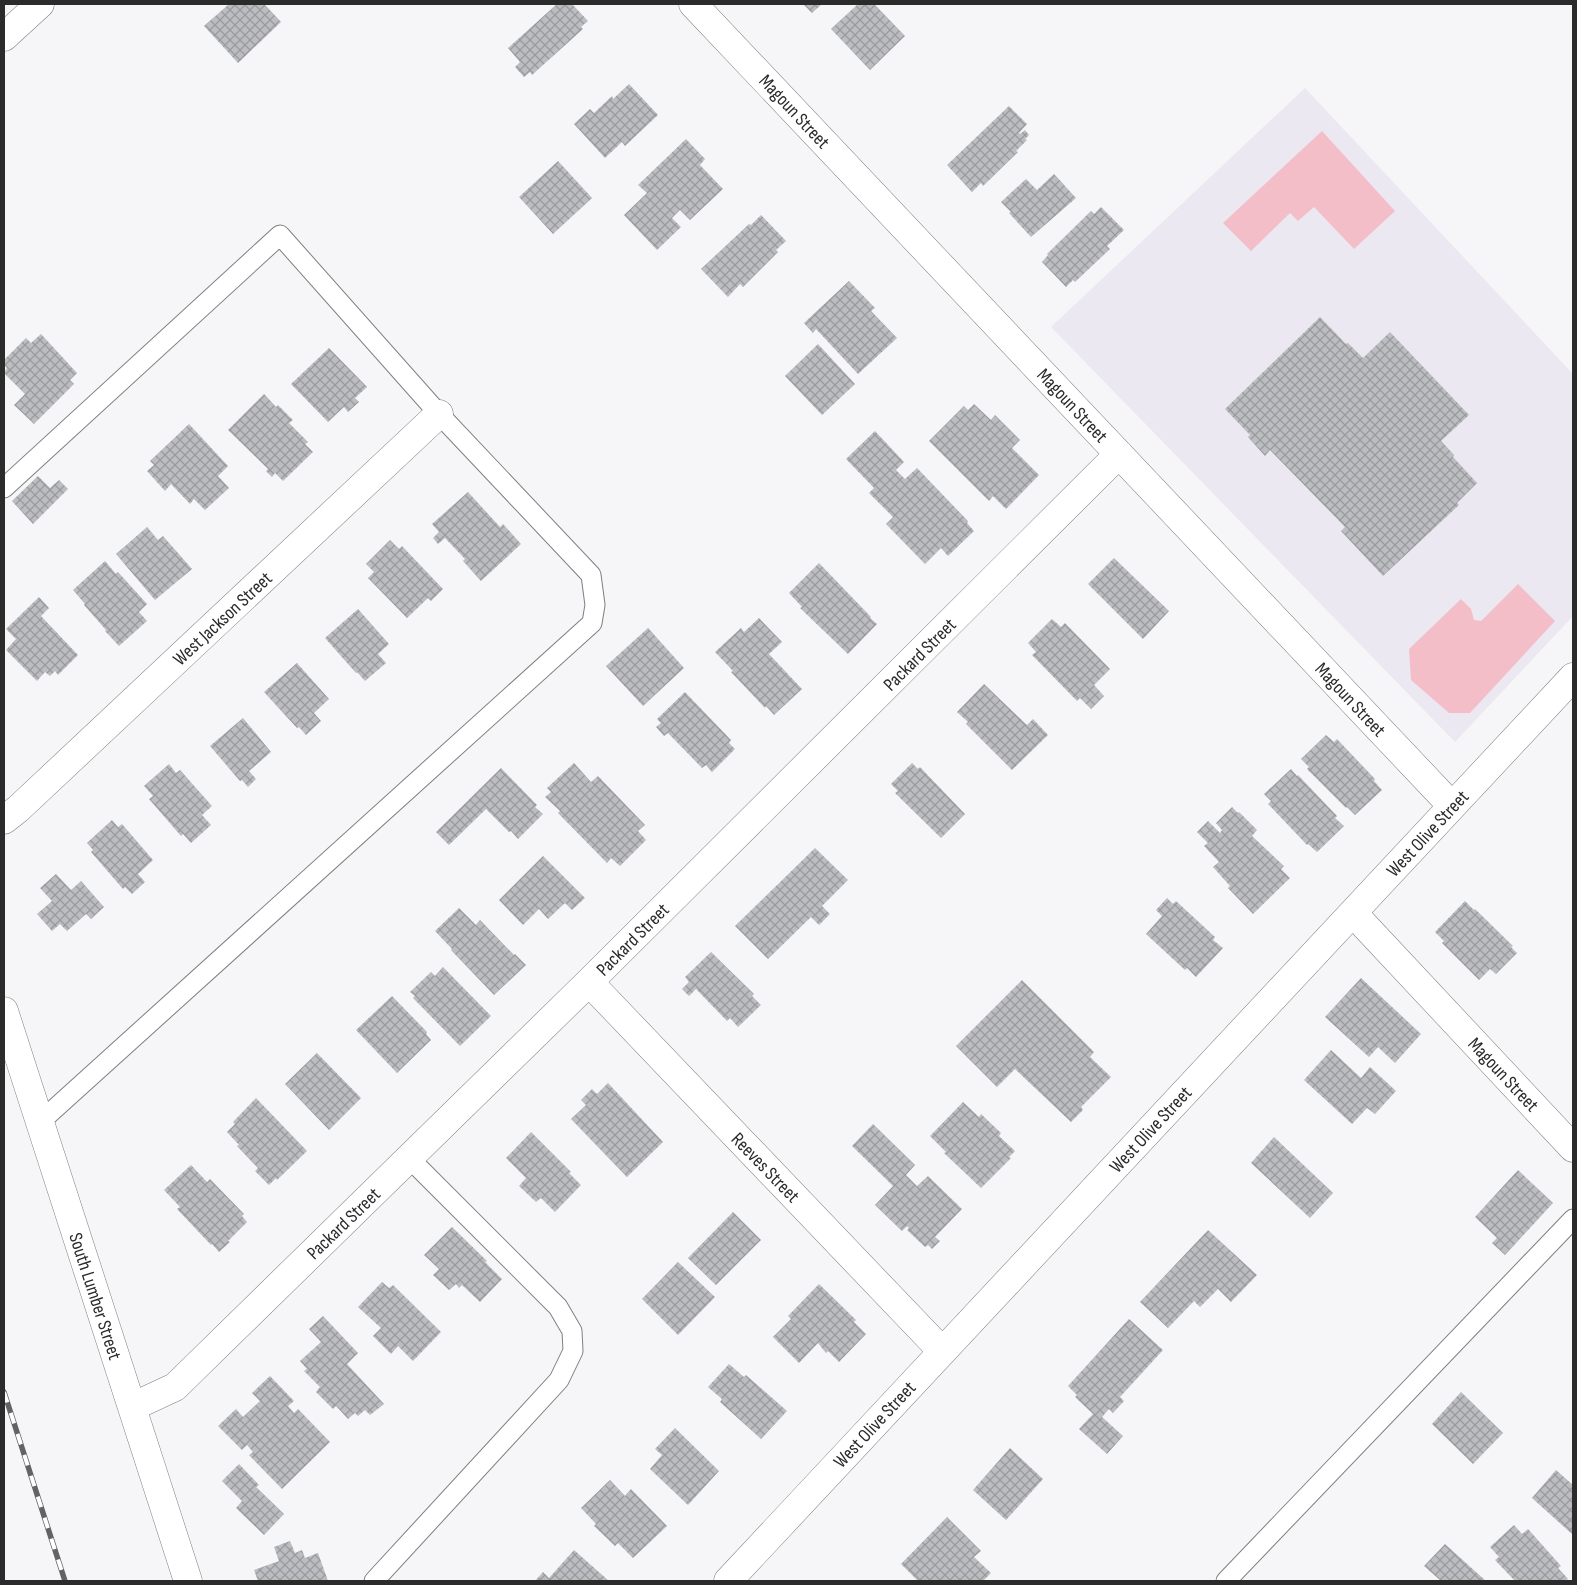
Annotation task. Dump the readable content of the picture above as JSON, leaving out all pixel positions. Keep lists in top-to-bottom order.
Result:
{
  "streets": {
    "street": [
      "Magoun Street",
      "West Jackson Street",
      "Packard Street",
      "West Olive Street",
      "Reeves Street",
      "South Lumber Street"
    ]
  },
  "crossings": [
    ["Magoun Street", "Packard Street"],
    ["Magoun Street", "West Olive Street"],
    ["Packard Street", "Reeves Street"],
    ["Packard Street", "South Lumber Street"],
    ["West Olive Street", "Reeves Street"]
  ]
}
